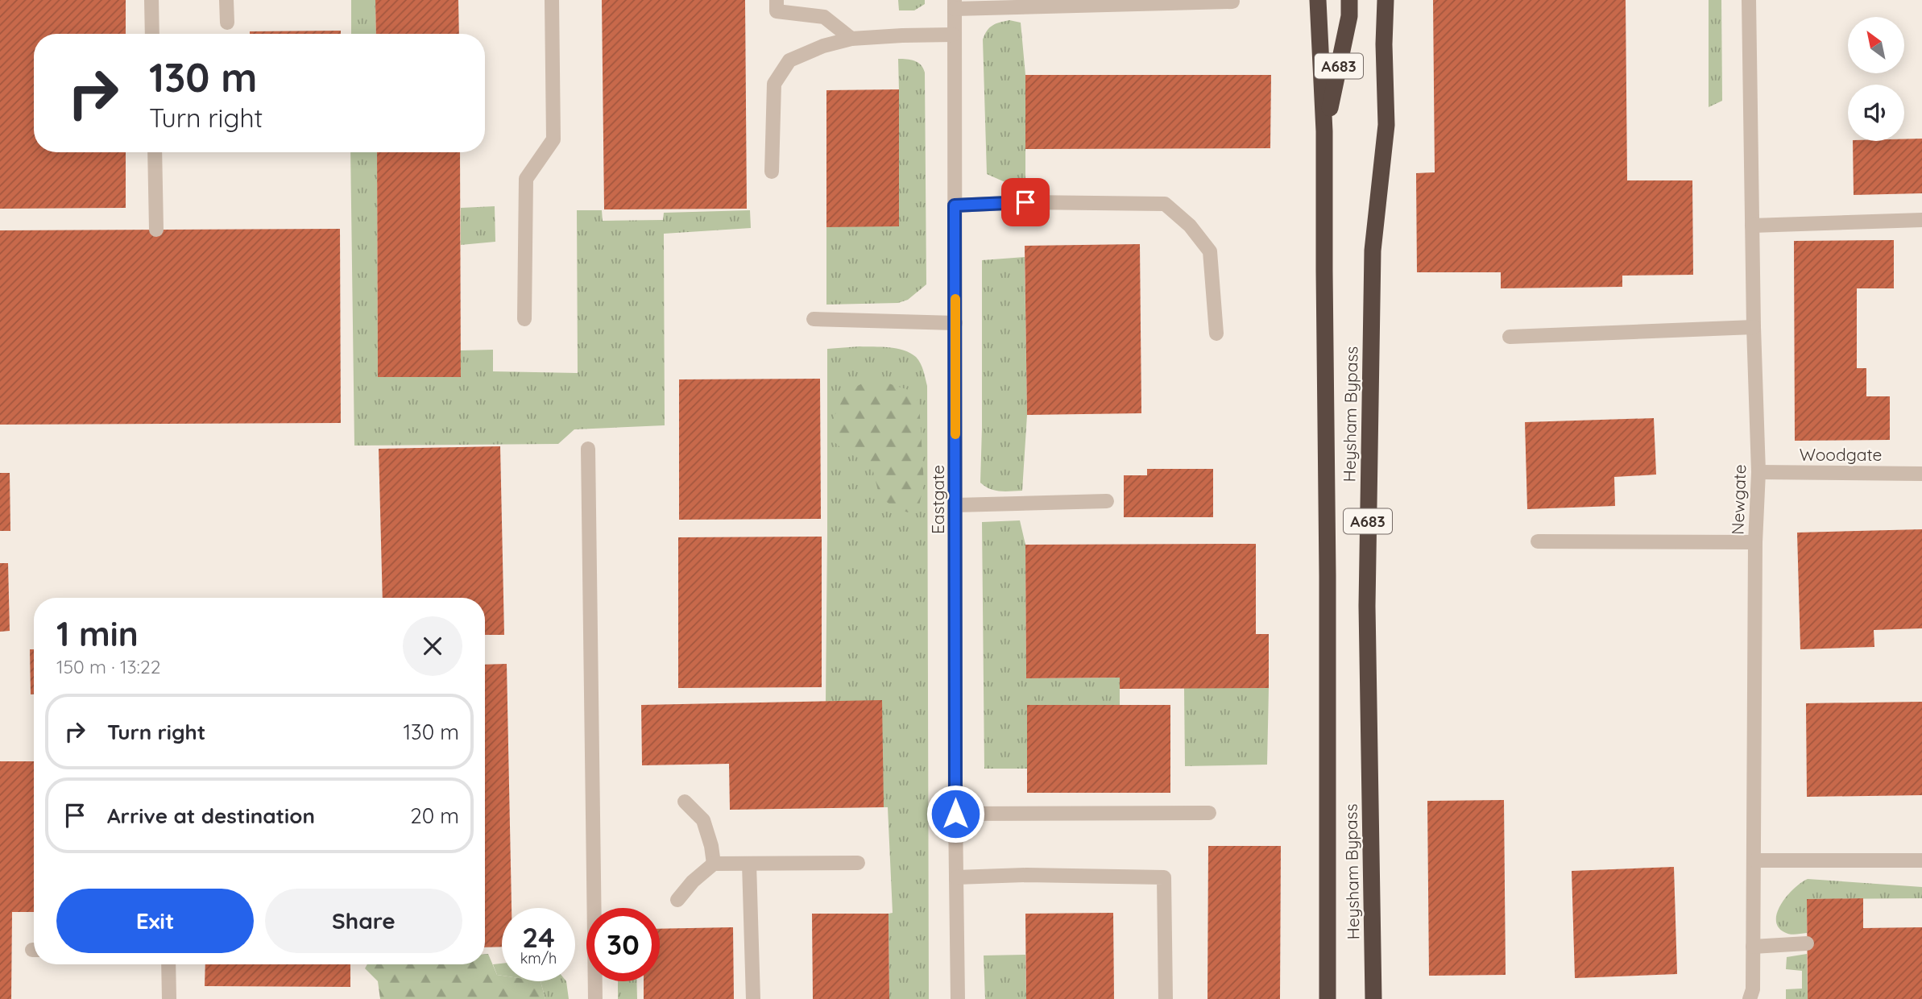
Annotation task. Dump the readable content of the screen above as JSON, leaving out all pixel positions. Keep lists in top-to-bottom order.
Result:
{
  "streets": {
    "highway": ["A683", "Heysham Bypass"],
    "street": ["Woodgate", "Eastgate", "Newgate"]
  },
  "crossings": [
    ["A683", "Heysham Bypass"],
    ["Woodgate", "Newgate"]
  ],
  "north": "top left",
  "page": {
    "turn": ["130 m", "Turn right"],
    "heading": ["1 min", "150 m · 13:22"],
    "list": [
      {
        "name": "Turn right",
        "value": "130 m"
      },
      {
        "name": "Arrive at destination",
        "value": "20 m"
      }
    ],
    "buttons": ["Exit", "Share"],
    "speed": "24 km/h",
    "limit": "30"
  }
}
